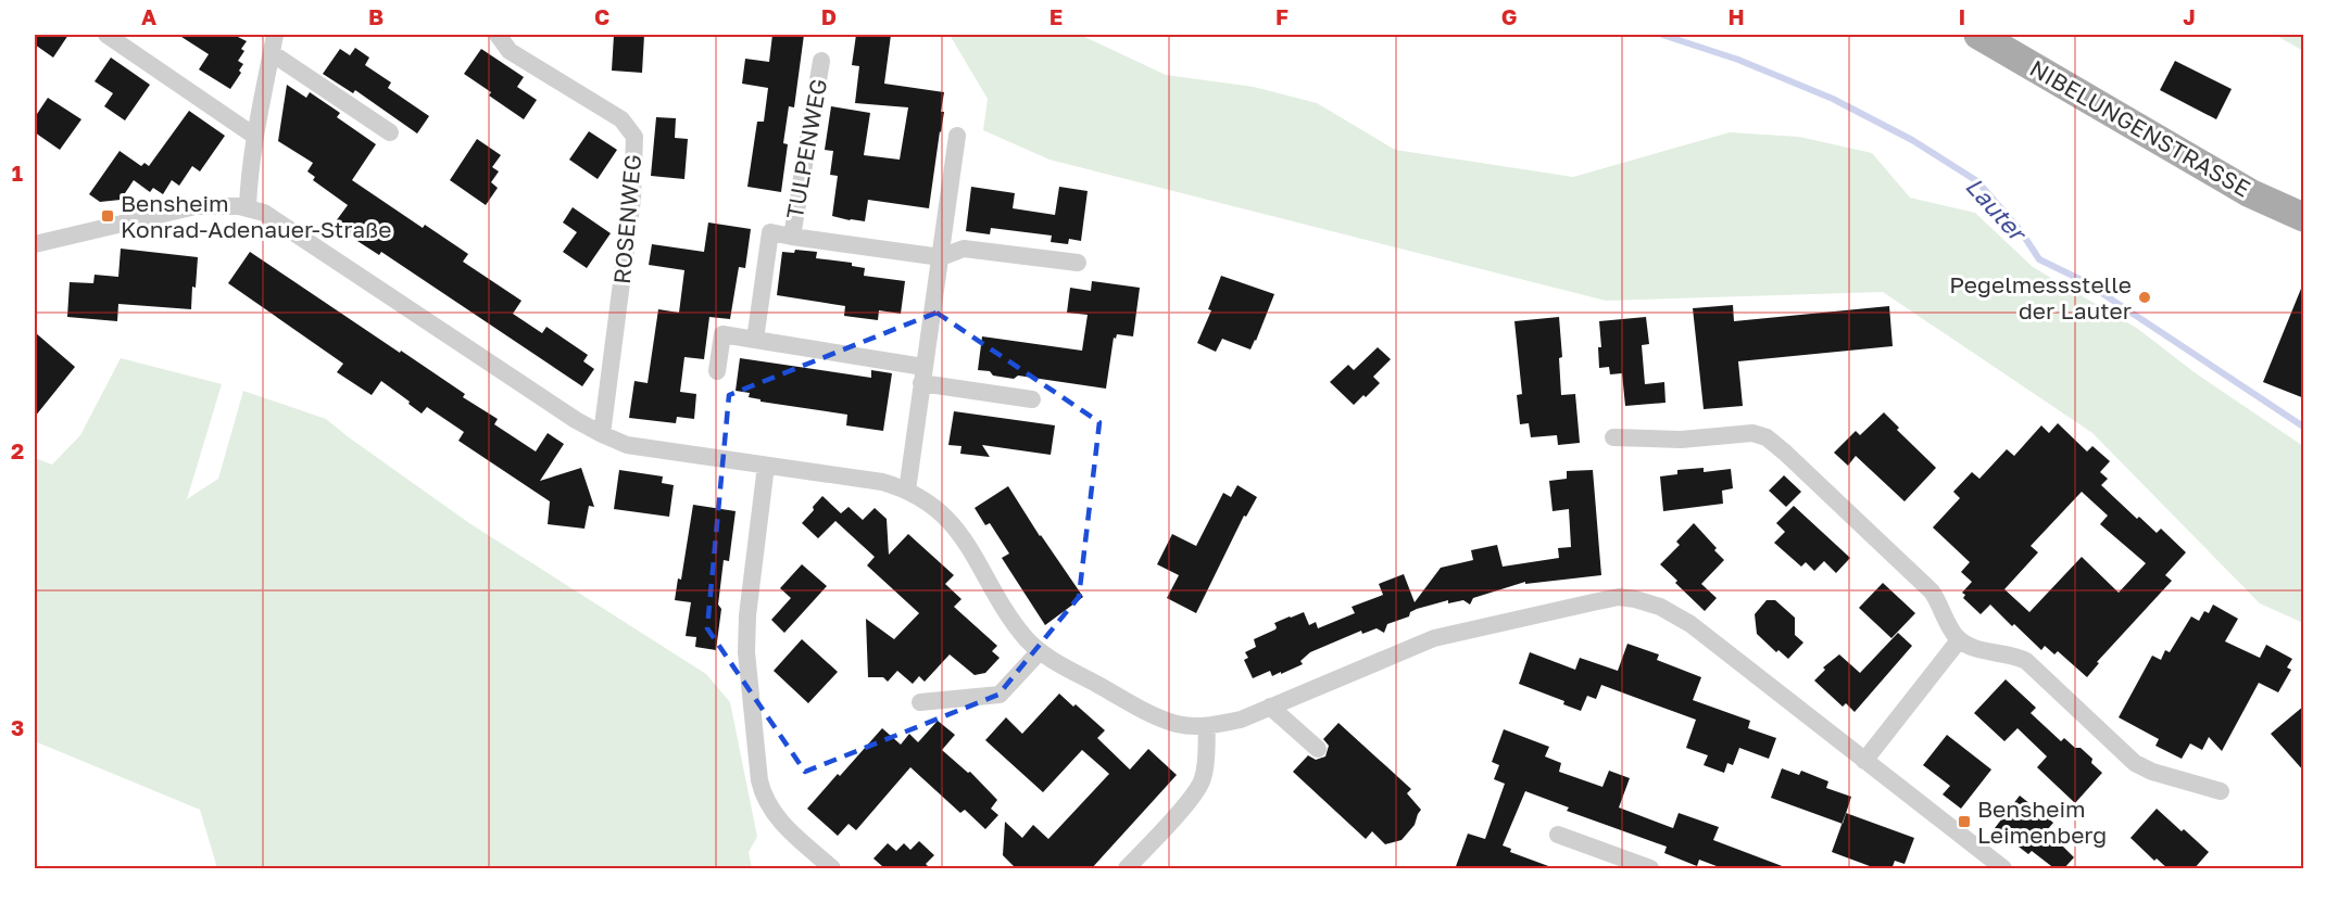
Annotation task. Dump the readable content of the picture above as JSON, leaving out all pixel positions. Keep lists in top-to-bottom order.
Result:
{
  "streets": {
    "main road": ["NIBELUNGENSTRASSE"],
    "street": ["TULPENWEG", "ROSENWEG"]
  },
  "water": ["Lauter"],
  "places": {
    "transit": ["Bensheim Konrad-Adenauer-Straße", "Bensheim Leimenberg"],
    "other": ["Pegelmessstelle der Lauter"]
  },
  "grid": {
    "columns": [
      "A",
      "B",
      "C",
      "D",
      "E",
      "F",
      "G",
      "H",
      "I",
      "J"
    ],
    "rows": ["1", "2", "3"]
  }
}
